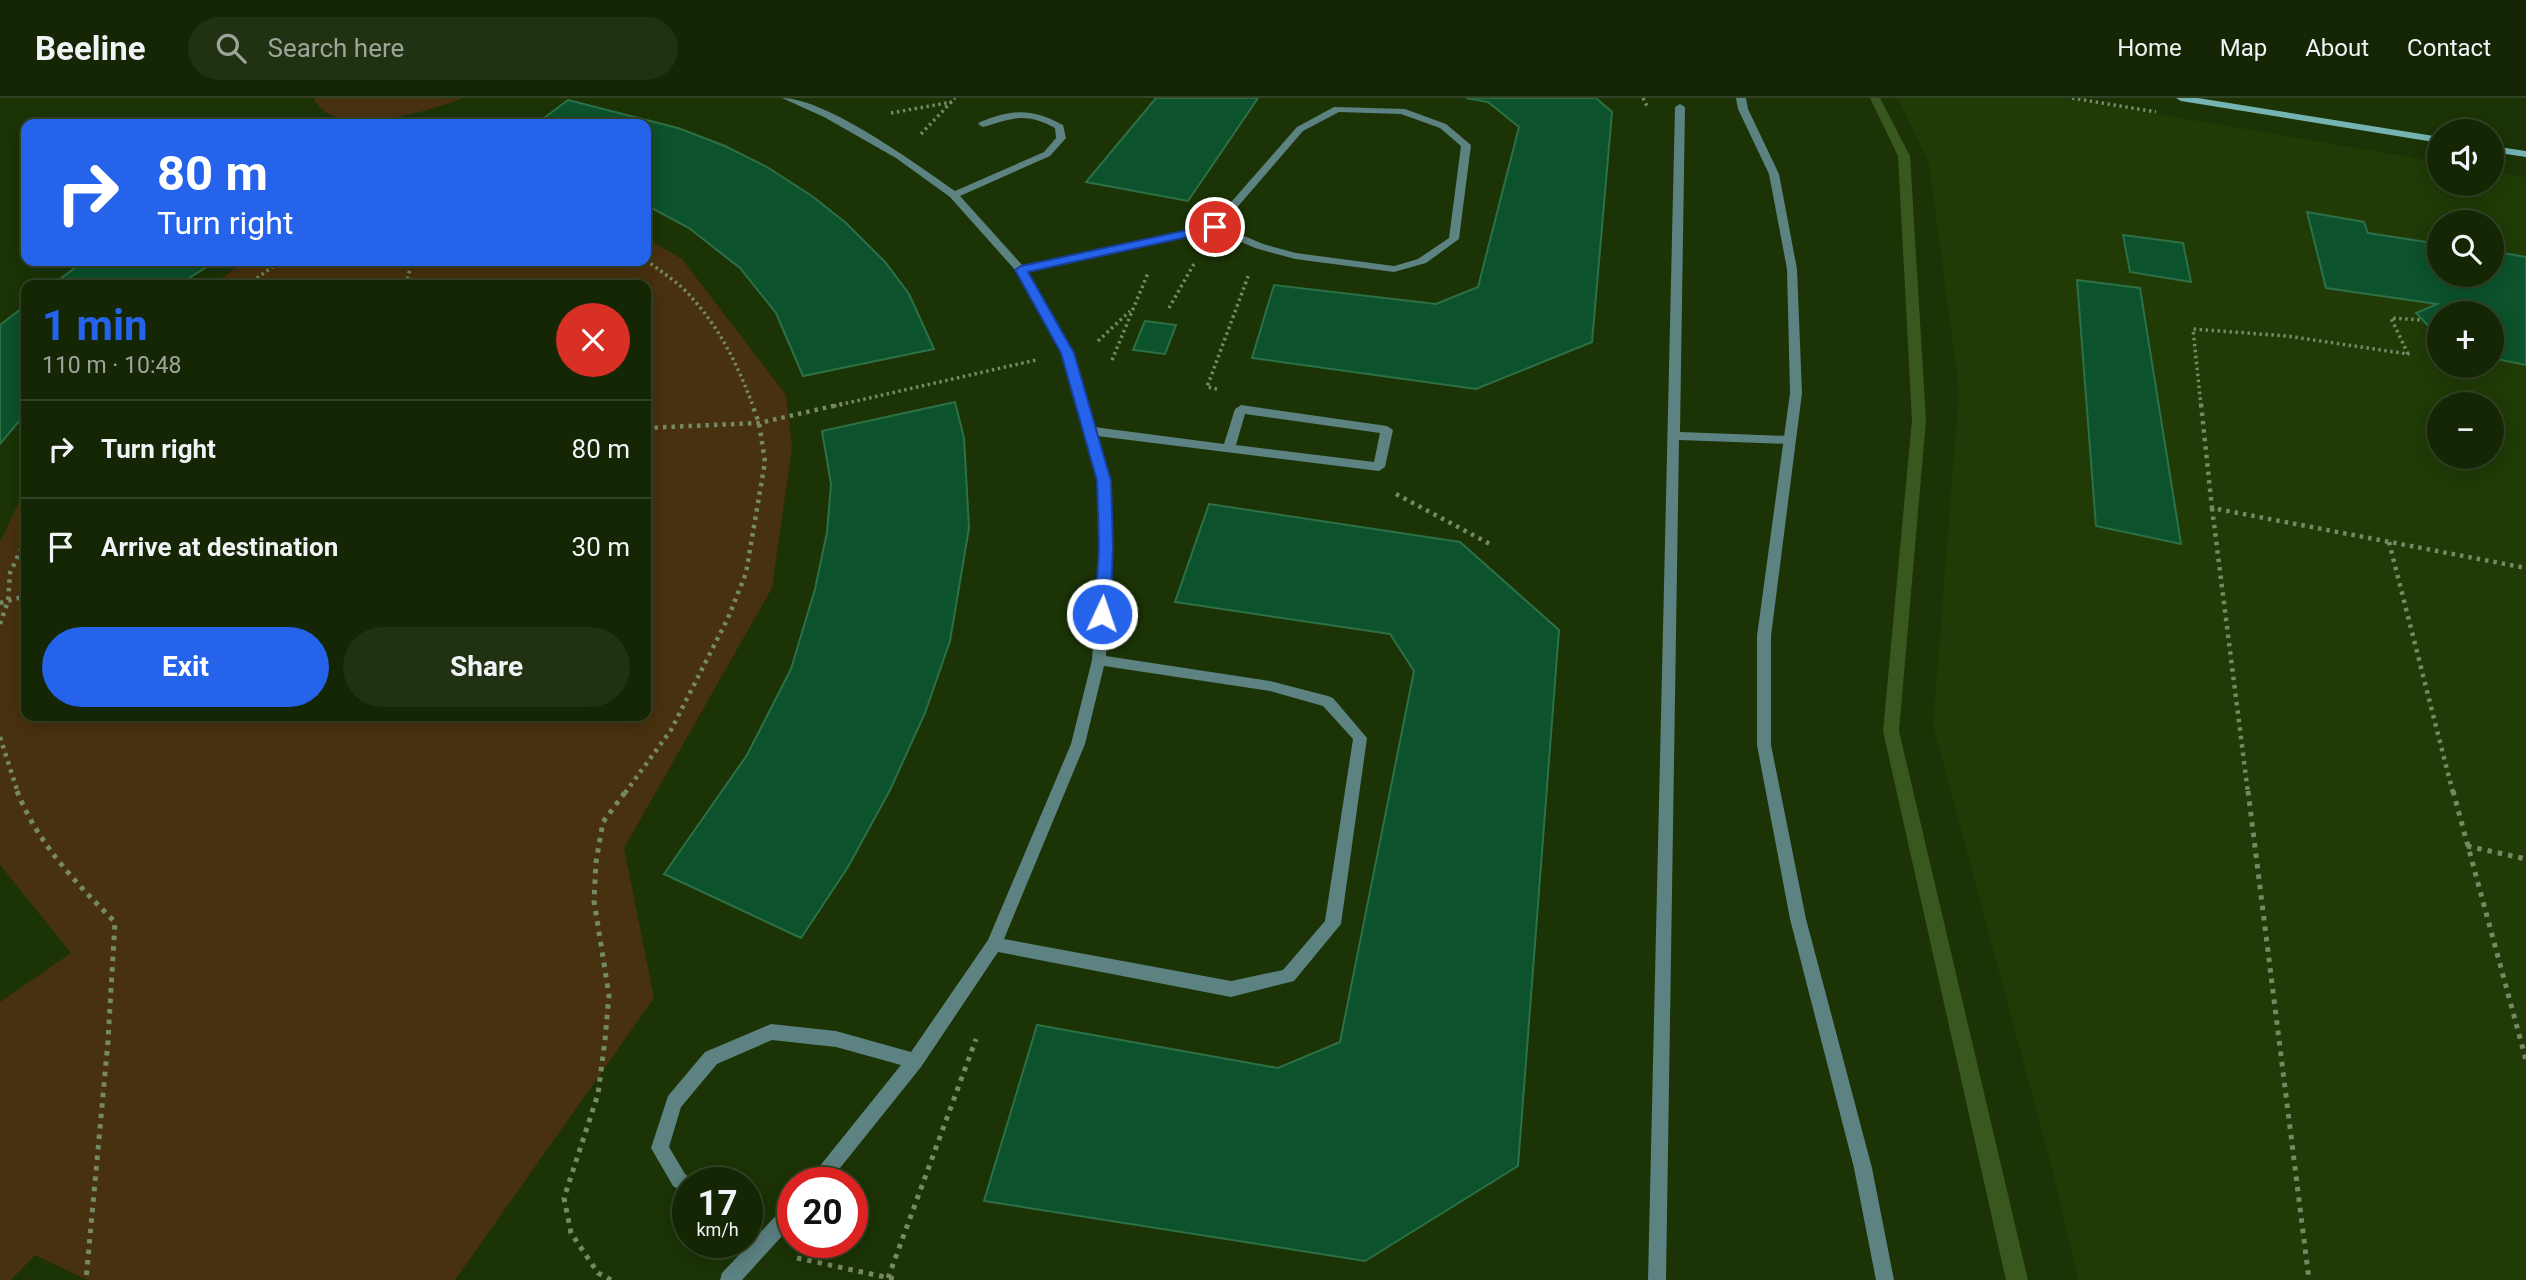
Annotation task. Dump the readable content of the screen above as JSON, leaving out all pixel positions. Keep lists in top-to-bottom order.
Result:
{
  "page": {
    "header": "Beeline",
    "search": "Search here",
    "nav": [
      "Home",
      "Map",
      "About",
      "Contact"
    ],
    "map_buttons": ["+", "−"],
    "turn": ["80 m", "Turn right"],
    "heading": ["1 min", "110 m · 10:48"],
    "list": [
      {
        "name": "Turn right",
        "value": "80 m"
      },
      {
        "name": "Arrive at destination",
        "value": "30 m"
      }
    ],
    "buttons": ["Exit", "Share"],
    "speed": "17 km/h",
    "limit": "20"
  }
}
